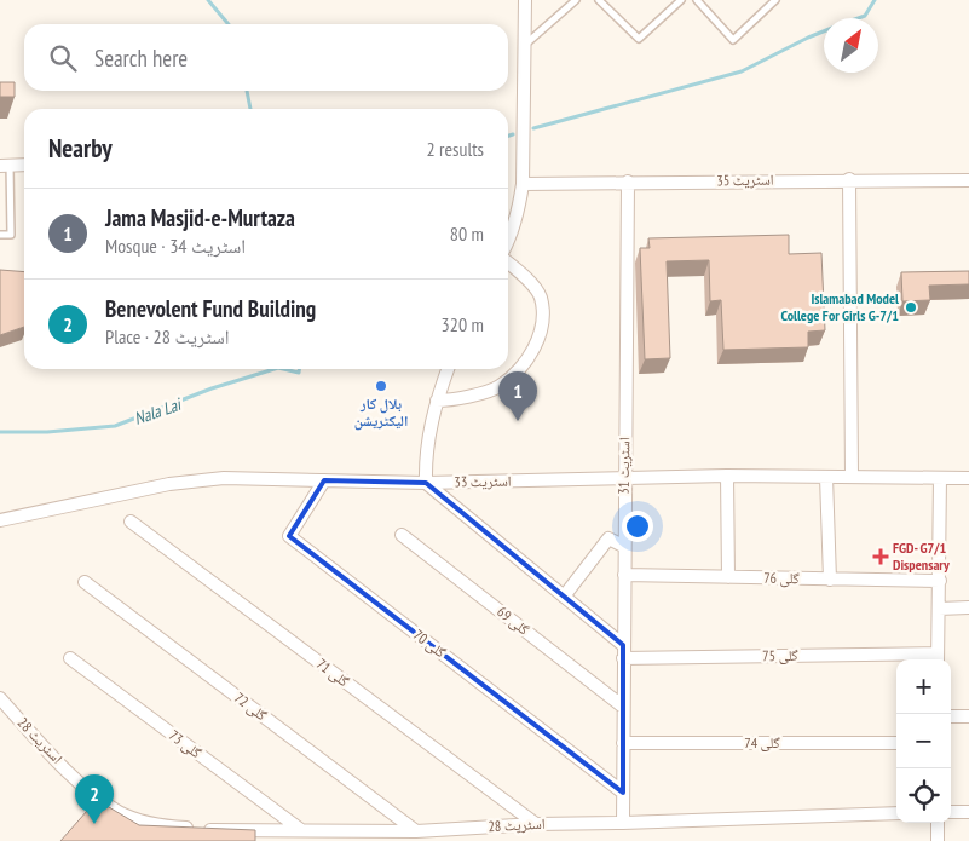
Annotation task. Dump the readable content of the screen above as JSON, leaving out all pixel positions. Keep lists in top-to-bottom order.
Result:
{
  "streets": {
    "street": [
      "اسٹریٹ 35",
      "اسٹریٹ 31",
      "اسٹریٹ 33",
      "گلی 76",
      "گلی 69",
      "گلی 70",
      "گلی 75",
      "گلی 71",
      "گلی 72",
      "اسٹریٹ 28",
      "گلی 74",
      "گلی 73"
    ]
  },
  "crossings": [
    ["اسٹریٹ 35", "اسٹریٹ 31"],
    ["اسٹریٹ 31", "اسٹریٹ 33"],
    ["اسٹریٹ 31", "گلی 76"],
    ["اسٹریٹ 31", "گلی 69"],
    ["اسٹریٹ 31", "گلی 70"],
    ["اسٹریٹ 31", "گلی 75"],
    ["اسٹریٹ 31", "اسٹریٹ 28"],
    ["اسٹریٹ 31", "گلی 74"],
    ["اسٹریٹ 33", "گلی 70"],
    ["گلی 71", "اسٹریٹ 28"],
    ["گلی 72", "اسٹریٹ 28"],
    ["اسٹریٹ 28", "گلی 73"]
  ],
  "water": ["Nala Lai"],
  "places": {
    "other": ["Islamabad Model College For Girls G-7/1", "بلال کار الیکٹریشن"],
    "health": ["FGD- G7/1 Dispensary"]
  },
  "north": "top right",
  "page": {
    "search": "Search here",
    "heading": ["Nearby", "2 results"],
    "list": [
      {
        "mark": "1",
        "name": "Jama Masjid-e-Murtaza",
        "note": "Mosque · اسٹریٹ 34",
        "value": "80 m"
      },
      {
        "mark": "2",
        "name": "Benevolent Fund Building",
        "note": "Place · اسٹریٹ 28",
        "value": "320 m"
      }
    ],
    "pins": ["1", "2"],
    "map_buttons": ["+", "−"]
  }
}
